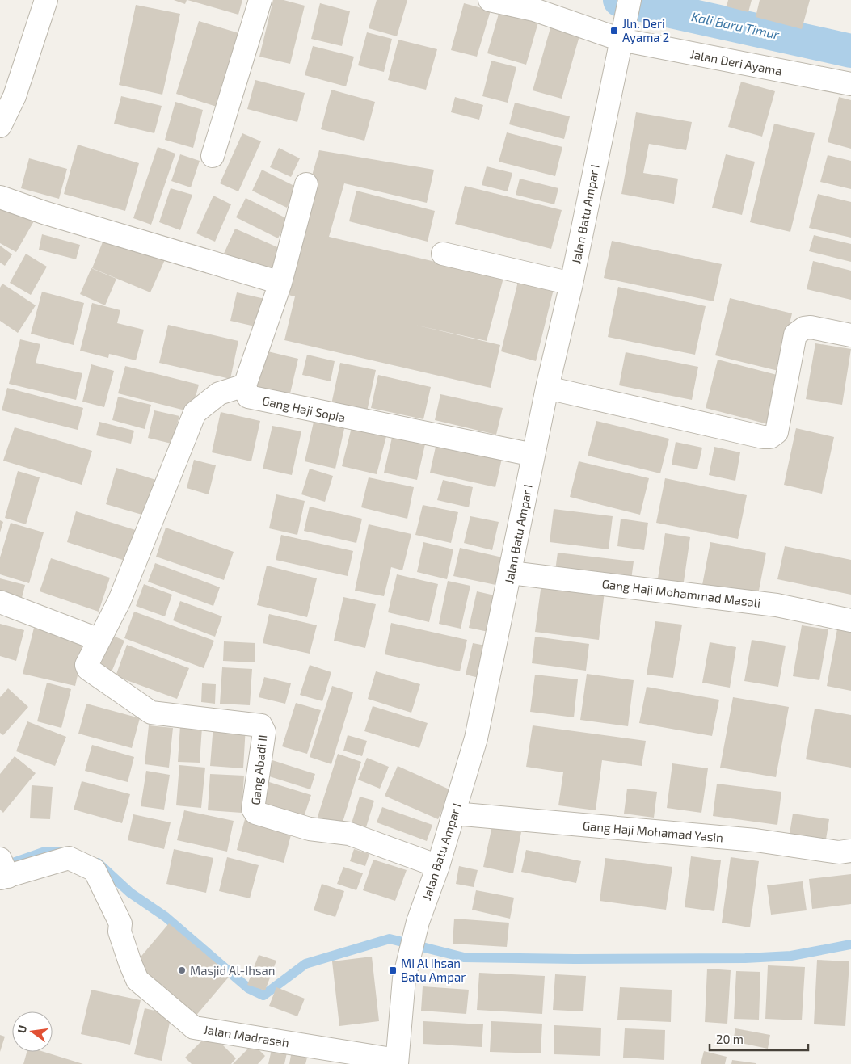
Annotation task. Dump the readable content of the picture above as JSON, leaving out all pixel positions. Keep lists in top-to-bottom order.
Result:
{
  "streets": {
    "street": [
      "Jalan Deri Ayama",
      "Jalan Batu Ampar I",
      "Gang Haji Sopia",
      "Gang Haji Mohammad Masali",
      "Gang Abadi II",
      "Gang Haji Mohamad Yasin",
      "Jalan Madrasah"
    ]
  },
  "crossings": [
    ["Jalan Deri Ayama", "Jalan Batu Ampar I"],
    ["Jalan Batu Ampar I", "Gang Haji Sopia"],
    ["Jalan Batu Ampar I", "Gang Haji Mohammad Masali"],
    ["Jalan Batu Ampar I", "Gang Abadi II"],
    ["Jalan Batu Ampar I", "Gang Haji Mohamad Yasin"],
    ["Jalan Batu Ampar I", "Jalan Madrasah"]
  ],
  "water": ["Kali Baru Timur"],
  "places": {
    "transit": ["Jln. Deri Ayama 2", "MI Al Ihsan Batu Ampar"],
    "other": ["Masjid Al-Ihsan"]
  },
  "scale_bar": "20 m",
  "north": "left"
}
